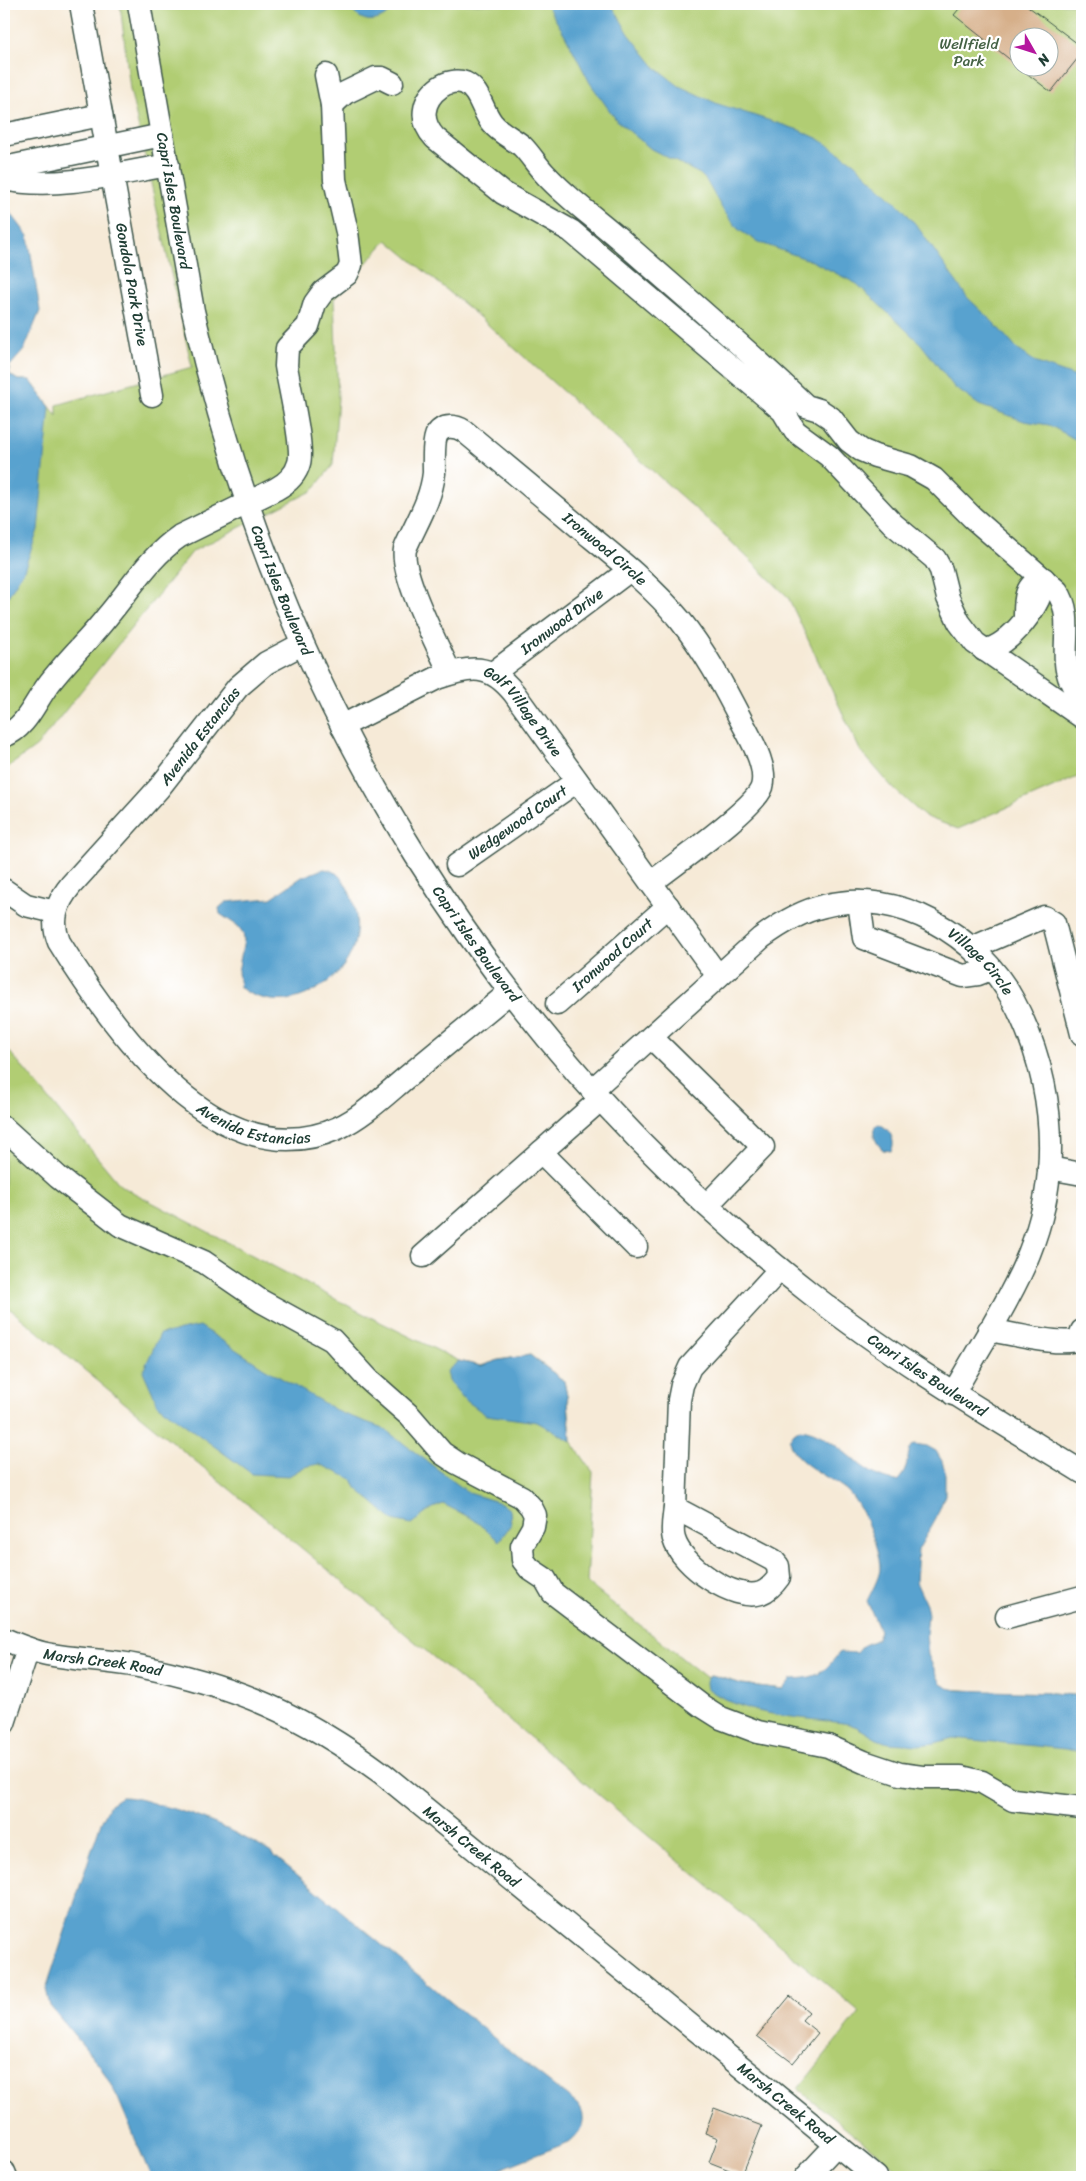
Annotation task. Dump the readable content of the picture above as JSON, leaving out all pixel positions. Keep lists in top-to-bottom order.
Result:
{
  "streets": {
    "street": [
      "Capri Isles Boulevard",
      "Gondola Park Drive",
      "Ironwood Circle",
      "Ironwood Drive",
      "Golf Village Drive",
      "Avenida Estancias",
      "Wedgewood Court",
      "Ironwood Court",
      "Village Circle",
      "Marsh Creek Road"
    ]
  },
  "crossings": [
    ["Capri Isles Boulevard", "Golf Village Drive"],
    ["Capri Isles Boulevard", "Avenida Estancias"],
    ["Capri Isles Boulevard", "Village Circle"],
    ["Ironwood Circle", "Ironwood Drive"],
    ["Ironwood Circle", "Golf Village Drive"],
    ["Ironwood Drive", "Golf Village Drive"],
    ["Golf Village Drive", "Wedgewood Court"]
  ],
  "parks": ["Wellfield Park"],
  "north": "bottom right"
}
